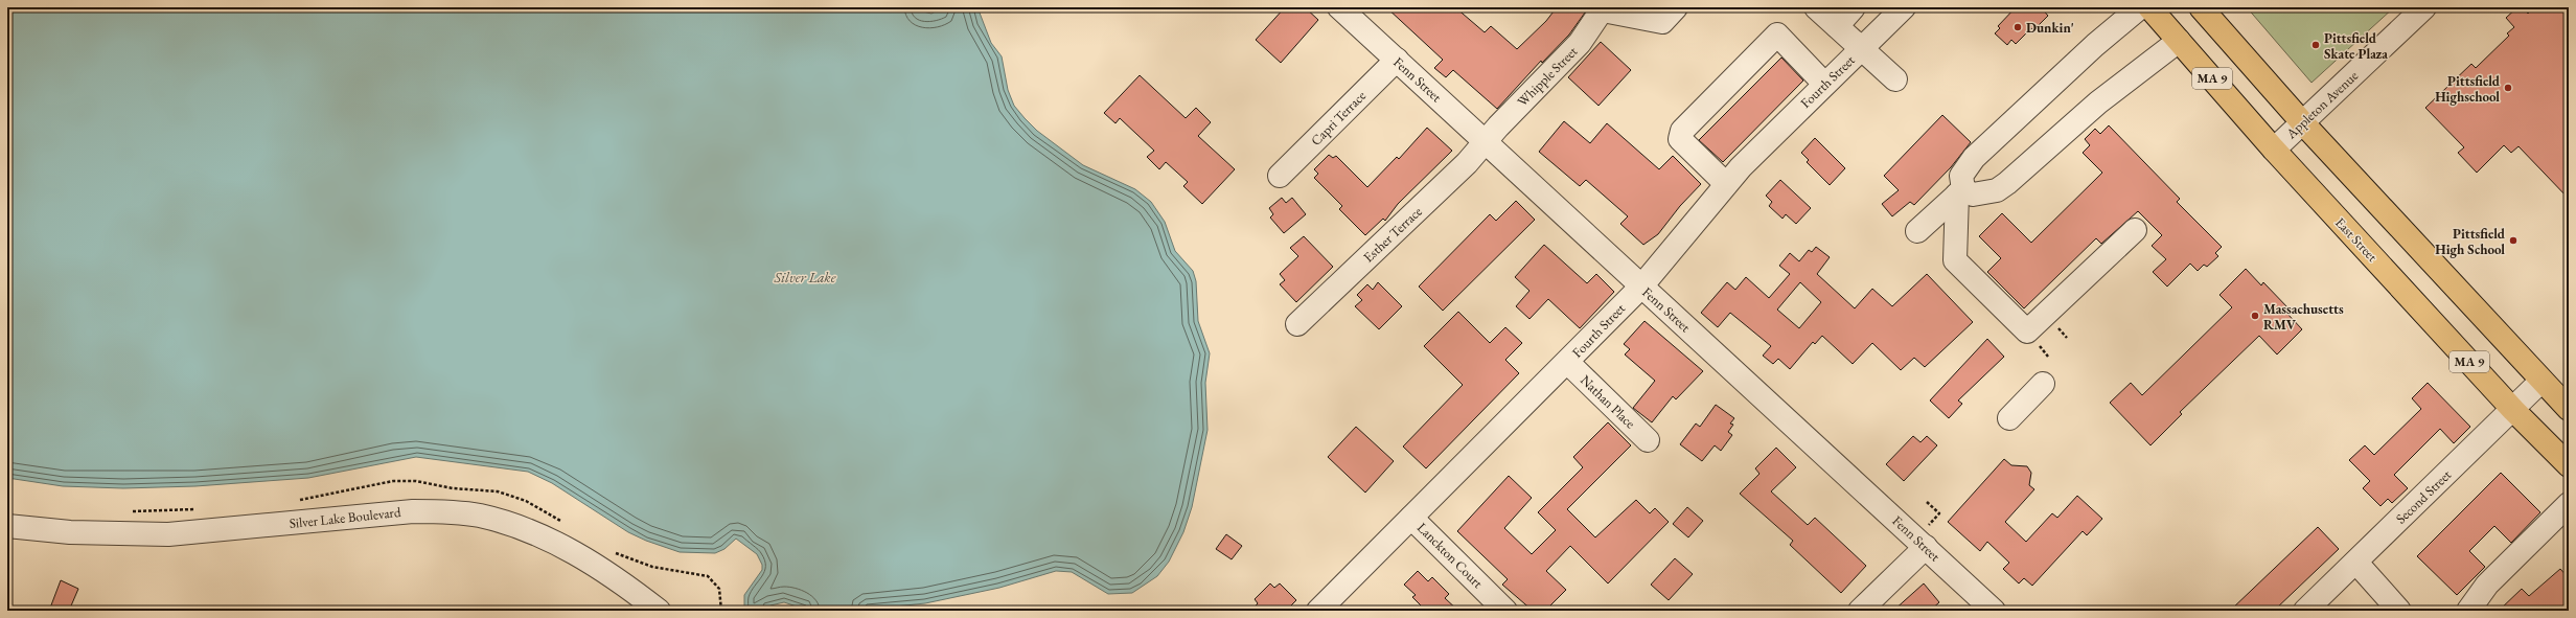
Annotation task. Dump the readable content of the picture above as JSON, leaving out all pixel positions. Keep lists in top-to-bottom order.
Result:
{
  "streets": {
    "highway": ["MA 9", "East Street"],
    "street": [
      "Whipple Street",
      "Fenn Street",
      "Fourth Street",
      "Appleton Avenue",
      "Capri Terrace",
      "Esther Terrace",
      "Nathan Place",
      "Second Street",
      "Silver Lake Boulevard",
      "Lanckton Court"
    ]
  },
  "crossings": [
    ["Whipple Street", "Fenn Street"],
    ["Whipple Street", "Esther Terrace"],
    ["MA 9", "Appleton Avenue"],
    ["MA 9", "Second Street"],
    ["Fenn Street", "Fourth Street"],
    ["Fenn Street", "Capri Terrace"],
    ["Fenn Street", "Esther Terrace"],
    ["Fourth Street", "Nathan Place"],
    ["Fourth Street", "Lanckton Court"],
    ["Appleton Avenue", "East Street"],
    ["East Street", "Second Street"]
  ],
  "water": ["Silver Lake"],
  "places": [
    "Dunkin'",
    "Pittsfield Skate Plaza",
    "Pittsfield Highschool",
    "Pittsfield High School",
    "Massachusetts RMV"
  ]
}
